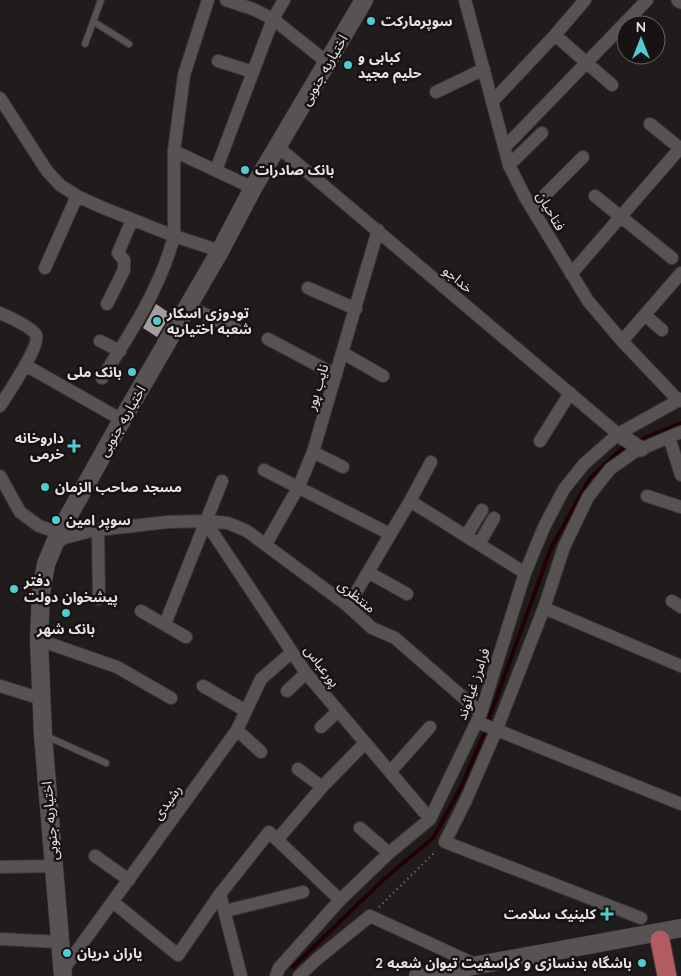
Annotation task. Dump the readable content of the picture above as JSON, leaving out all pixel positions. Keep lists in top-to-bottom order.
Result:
{
  "streets": {
    "main road": ["اختیاریه جنوبی"],
    "street": [
      "فتاحیان",
      "خداجو",
      "نایب پور",
      "منتظری",
      "پورعباس",
      "فرامرز غیاثوند",
      "رشیدی"
    ]
  },
  "crossings": [
    ["اختیاریه جنوبی", "خداجو"],
    ["اختیاریه جنوبی", "منتظری"],
    ["اختیاریه جنوبی", "رشیدی"],
    ["فتاحیان", "فرامرز غیاثوند"],
    ["خداجو", "نایب پور"],
    ["خداجو", "فرامرز غیاثوند"],
    ["نایب پور", "منتظری"],
    ["منتظری", "پورعباس"],
    ["منتظری", "فرامرز غیاثوند"],
    ["پورعباس", "فرامرز غیاثوند"],
    ["پورعباس", "رشیدی"]
  ],
  "places": {
    "other": [
      "سوپرمارکت",
      "کبابی و حلیم مجید",
      "بانک صادرات",
      "تودوزی اسکار شعبه اختیاریه",
      "بانک ملی",
      "مسجد صاحب الزمان",
      "سوپر امین",
      "دفتر پیشخوان دولت",
      "بانک شهر",
      "یاران دریان",
      "باشگاه بدنسازی و کراسفیت تیوان شعبه 2"
    ],
    "health": ["داروخانه خرمی", "کلینیک سلامت"]
  },
  "north": "top"
}
